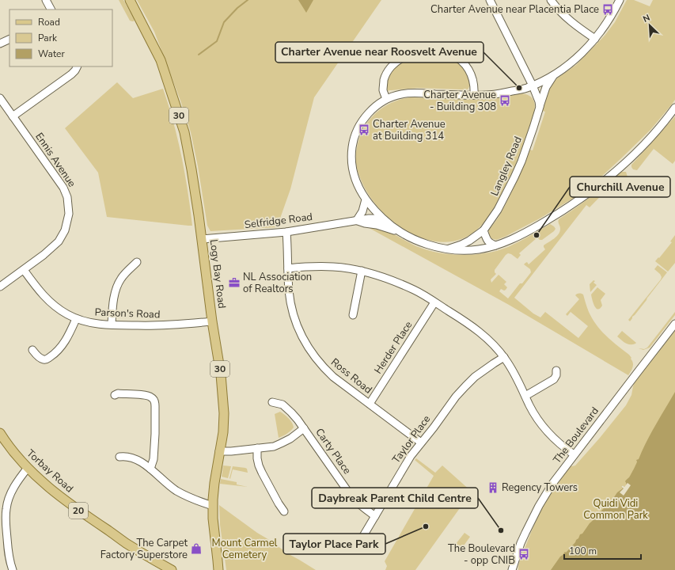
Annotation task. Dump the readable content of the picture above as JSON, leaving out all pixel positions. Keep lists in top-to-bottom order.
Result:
{
  "streets": {
    "main road": [
      "30",
      "Logy Bay Road",
      "Torbay Road",
      "20"
    ],
    "street": [
      "Ennis Avenue",
      "Langley Road",
      "Selfridge Road",
      "Parson's Road",
      "Herder Place",
      "Ross Road",
      "The Boulevard",
      "Taylor Place",
      "Carty Place"
    ]
  },
  "crossings": [
    ["Ennis Avenue", "Parson's Road"],
    ["Selfridge Road", "Logy Bay Road"],
    ["Selfridge Road", "Ross Road"],
    ["Logy Bay Road", "Parson's Road"],
    ["Herder Place", "Ross Road"],
    ["Ross Road", "Taylor Place"],
    ["Taylor Place", "Carty Place"]
  ],
  "parks": ["Quidi Vidi Common Park", "Mount Carmel Cemetery"],
  "places": {
    "bus stop": [
      "Charter Avenue near Placentia Place",
      "Charter Avenue - Building 308",
      "Charter Avenue at Building 314",
      "The Boulevard - opp CNIB"
    ],
    "other": [
      "Charter Avenue near Roosvelt Avenue",
      "Churchill Avenue",
      "Taylor Place Park",
      "Daybreak Parent Child Centre"
    ],
    "office": ["NL Association of Realtors"],
    "building": ["Regency Towers"],
    "shop": ["The Carpet Factory Superstore"]
  },
  "legend": ["Road", "Park", "Water"],
  "scale_bar": "100 m",
  "north": "top left"
}
